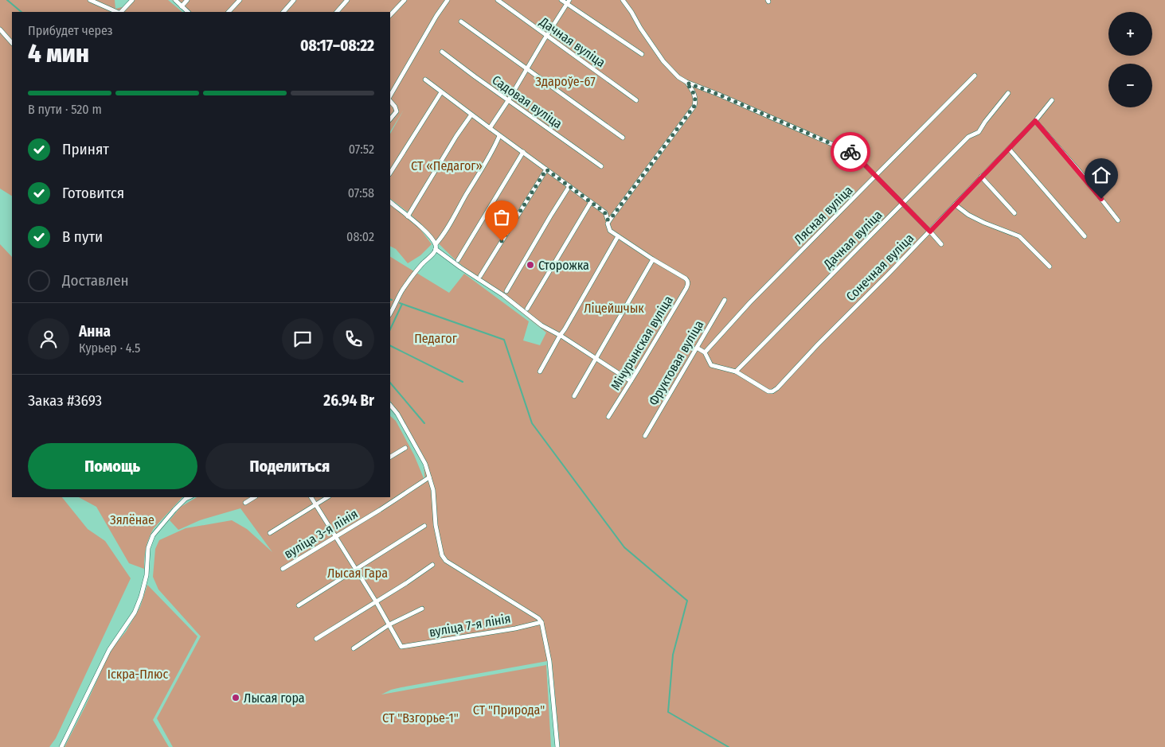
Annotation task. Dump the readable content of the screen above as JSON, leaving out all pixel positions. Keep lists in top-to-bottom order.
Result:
{
  "streets": {
    "street": [
      "Дачная вуліца",
      "Садовая вуліца",
      "Лясная вуліца",
      "Сонечная вуліца",
      "Мічурынская вуліца",
      "Фруктовая вуліца",
      "вуліца 3-я лінія",
      "вуліца 7-я лінія"
    ]
  },
  "crossings": [
    ["Дачная вуліца", "Сонечная вуліца"]
  ],
  "parks": [
    "Здароўе-67",
    "СТ «Педагог»",
    "Ліцейшчык",
    "Педагог",
    "Зялёнае",
    "Лысая Гара",
    "Іскра-Плюс",
    "СТ \"Природа\"",
    "СТ \"Взгорье-1\""
  ],
  "places": ["Сторожка", "Лысая гора"],
  "page": {
    "map_buttons": ["+", "−"],
    "heading": ["4 мин", "Прибудет через", "08:17–08:22"],
    "panel": [
      "Анна",
      "Курьер · 4.5",
      "Заказ #3693",
      "26.94 Br"
    ],
    "bar": "В пути · 520 m",
    "list": [
      ["Принят", "07:52"],
      ["Готовится", "07:58"],
      ["В пути", "08:02"],
      "Доставлен"
    ],
    "buttons": ["Помощь", "Поделиться"]
  }
}
